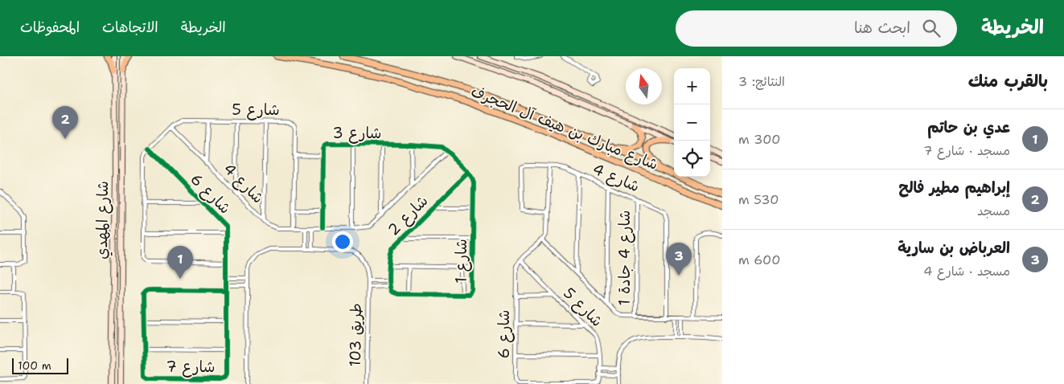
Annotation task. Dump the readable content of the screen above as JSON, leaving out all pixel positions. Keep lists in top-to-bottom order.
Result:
{
  "streets": {
    "main road": ["شارع مبارك بن هيف آل الحجرف", "شارع المهدي"],
    "street": [
      "شارع 5",
      "شارع 3",
      "شارع 4",
      "شارع 6",
      "شارع 2",
      "شارع 4 جادة 1",
      "شارع 1",
      "طريق 103",
      "شارع 7"
    ]
  },
  "crossings": [
    ["شارع 5", "شارع 4"],
    ["شارع 5", "شارع 6"],
    ["شارع 3", "شارع 1"],
    ["شارع 4", "شارع 4 جادة 1"],
    ["شارع 6", "شارع 7"],
    ["شارع 2", "شارع 1"],
    ["شارع 2", "طريق 103"],
    ["شارع 1", "طريق 103"]
  ],
  "scale_bar": "100 m",
  "north": "top",
  "page": {
    "header": "الخريطة",
    "search": "ابحث هنا",
    "nav": ["الخريطة", "الاتجاهات", "المحفوظات"],
    "heading": ["بالقرب منك", "النتائج: 3"],
    "map_buttons": ["+", "−"],
    "pins": ["2", "3", "1"],
    "list": [
      {
        "mark": "1",
        "name": "عدي بن حاتم",
        "note": "مسجد · شارع 7",
        "value": "300 m"
      },
      {
        "mark": "2",
        "name": "إبراهيم مطير فالح",
        "note": "مسجد",
        "value": "530 m"
      },
      {
        "mark": "3",
        "name": "العرباض بن سارية",
        "note": "مسجد · شارع 4",
        "value": "600 m"
      }
    ],
    "scale": "100 m"
  }
}
